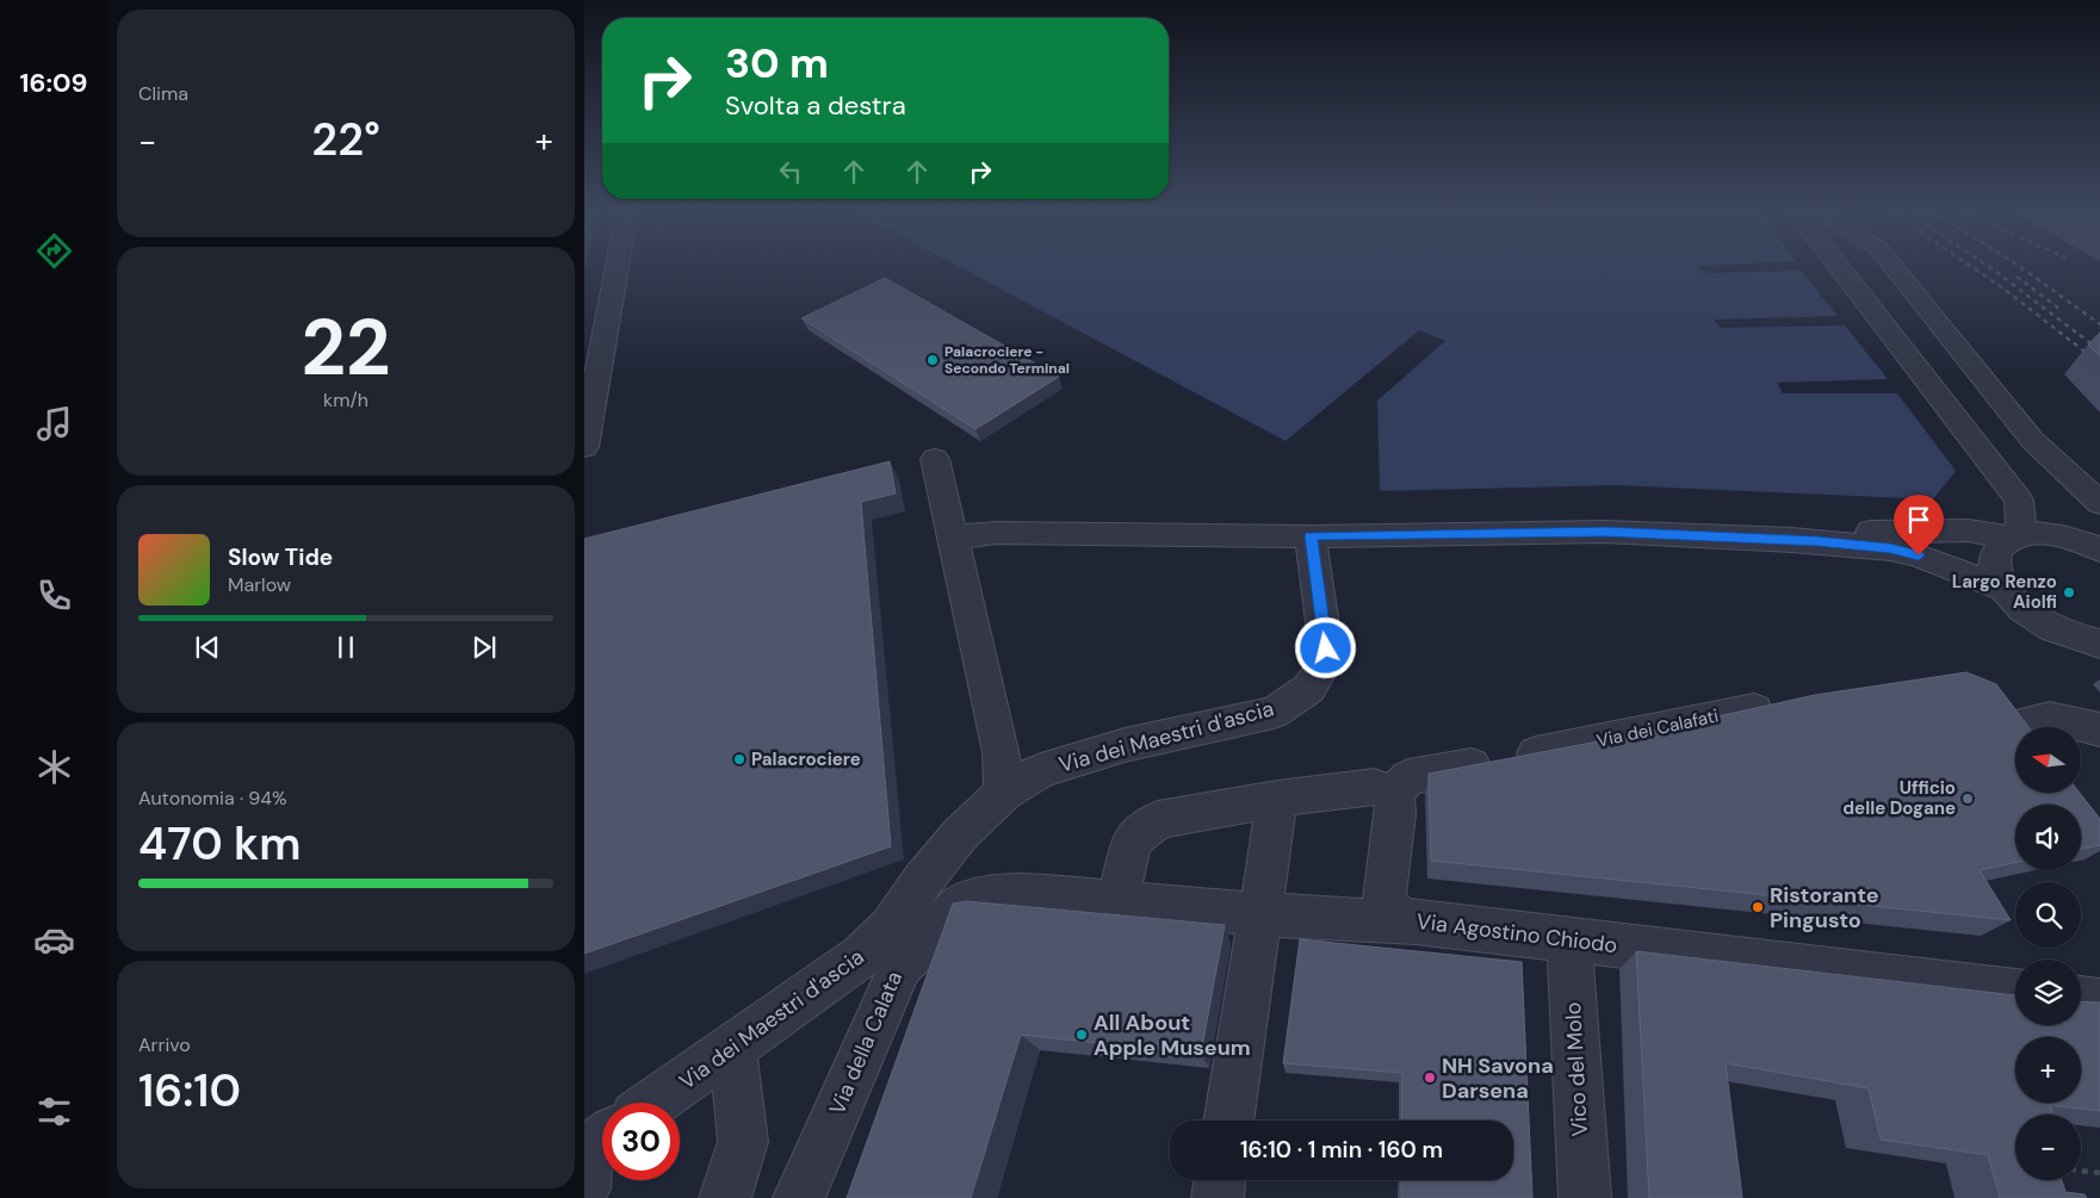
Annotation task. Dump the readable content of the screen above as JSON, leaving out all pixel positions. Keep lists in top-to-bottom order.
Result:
{
  "streets": {
    "street": [
      "Via dei Calafati",
      "Via dei Maestri d'ascia",
      "Via Agostino Chiodo",
      "Via della Calata",
      "Vico del Molo"
    ]
  },
  "crossings": [
    ["Via dei Calafati", "Via Agostino Chiodo"],
    ["Via dei Maestri d'ascia", "Via della Calata"],
    ["Via Agostino Chiodo", "Vico del Molo"]
  ],
  "places": [
    "Palacrociere - Secondo Terminal",
    "Largo Renzo Aiolfi",
    "Palacrociere",
    "Ufficio delle Dogane",
    "Ristorante Pingusto",
    "All About Apple Museum",
    "NH Savona Darsena"
  ],
  "north": "left",
  "page": {
    "tabs": "16:09",
    "tile": [
      "Clima",
      ["22", "km/h"],
      ["Autonomia · 94%", "470 km"],
      ["Arrivo", "16:10"]
    ],
    "turn": ["30 m", "Svolta a destra"],
    "heat": ["−", "22°", "+"],
    "song": ["Slow Tide", "Marlow"],
    "map_buttons": ["+", "−"],
    "limit": "30",
    "trip": "16:10 · 1 min · 160 m"
  }
}
